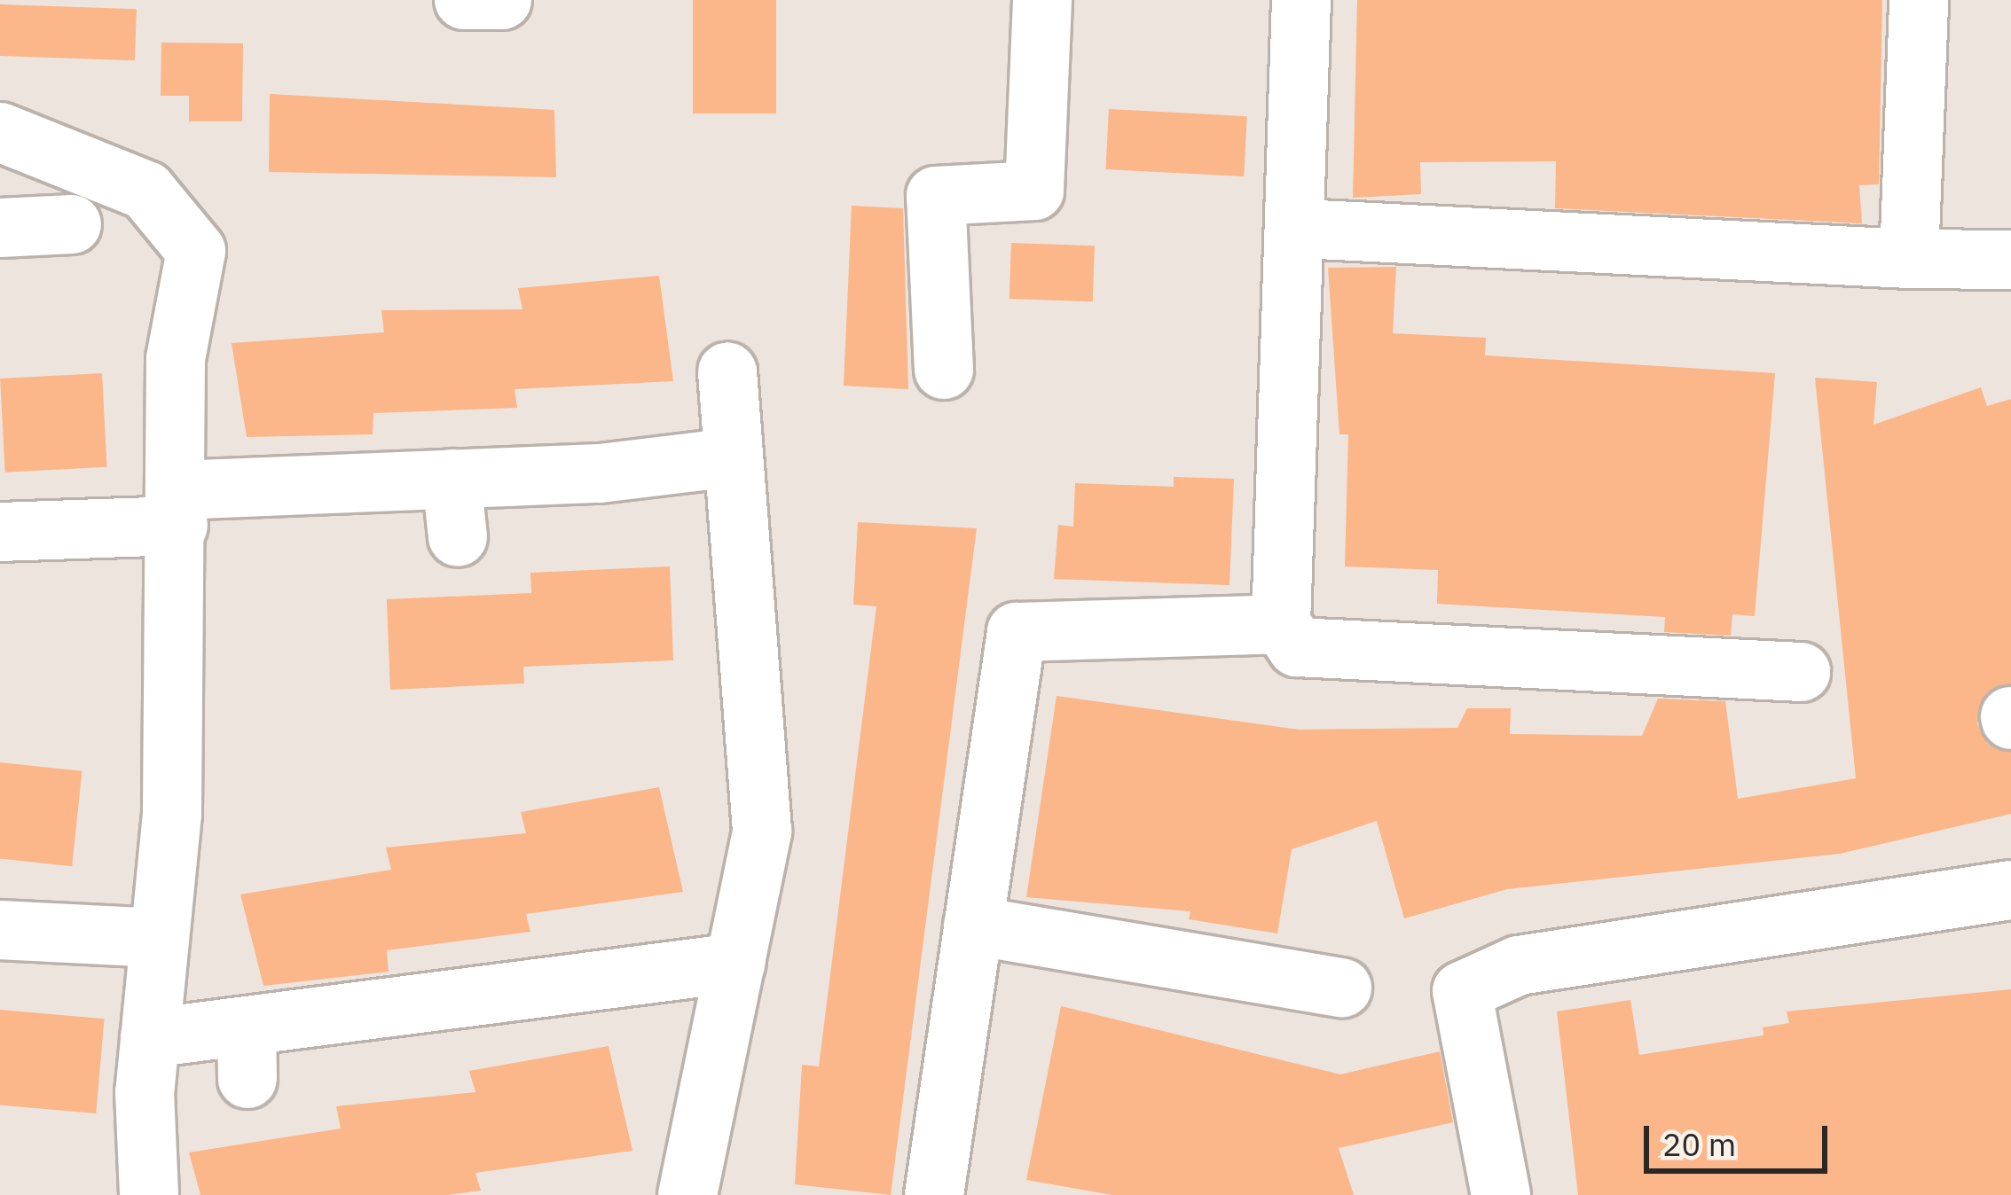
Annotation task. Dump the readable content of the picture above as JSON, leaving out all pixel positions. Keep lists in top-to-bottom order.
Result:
{
  "scale_bar": "20 m"
}
